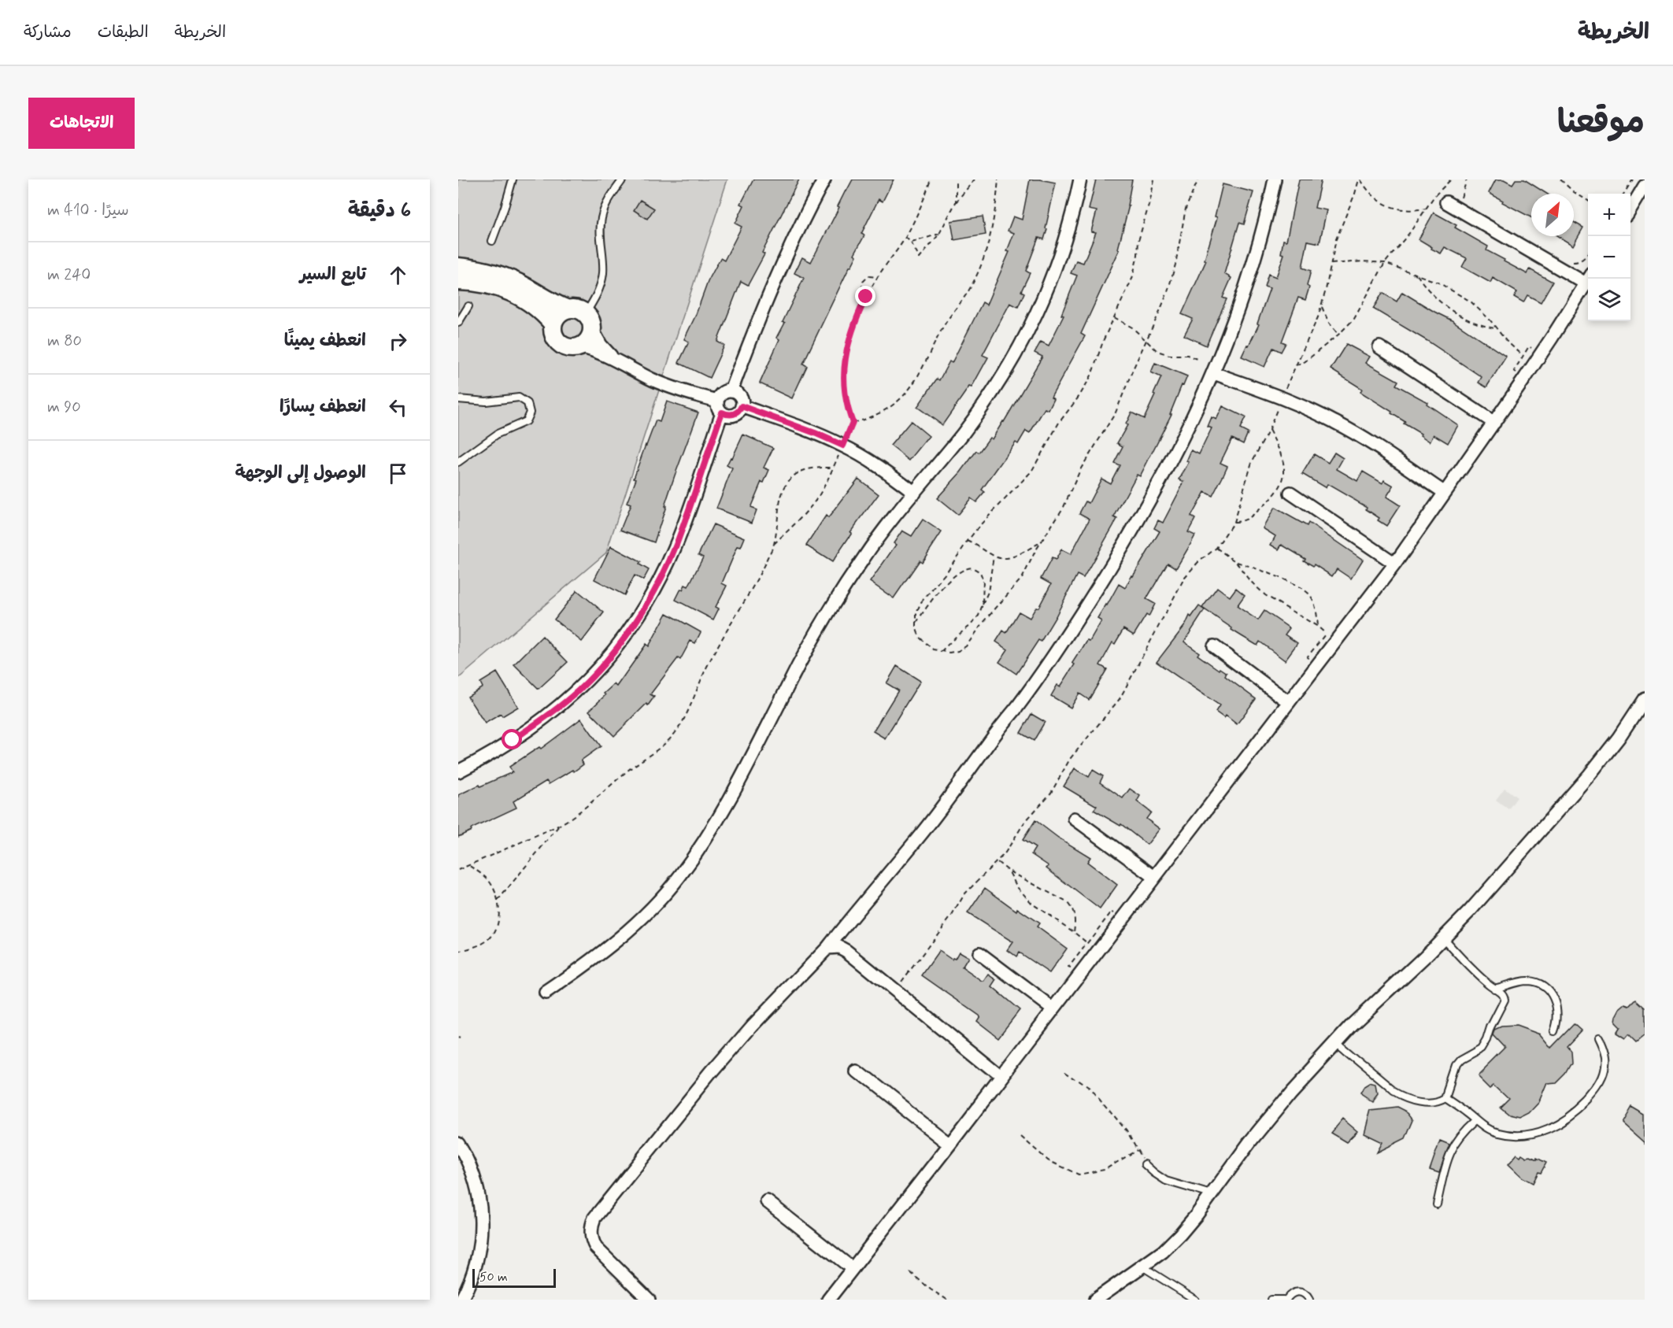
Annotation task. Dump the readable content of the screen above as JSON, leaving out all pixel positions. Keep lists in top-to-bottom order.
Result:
{
  "scale_bar": "50 m",
  "north": "top right",
  "page": {
    "header": "الخريطة",
    "nav": ["الخريطة", "الطبقات", "مشاركة"],
    "title": "موقعنا",
    "buttons": "الاتجاهات",
    "heading": ["6 دقيقة", "سيرًا · 410 m"],
    "map_buttons": ["+", "−"],
    "list": [
      ["تابع السير", "240 m"],
      ["انعطف يمينًا", "80 m"],
      ["انعطف يسارًا", "90 m"],
      "الوصول إلى الوجهة"
    ],
    "scale": "50 m"
  }
}
